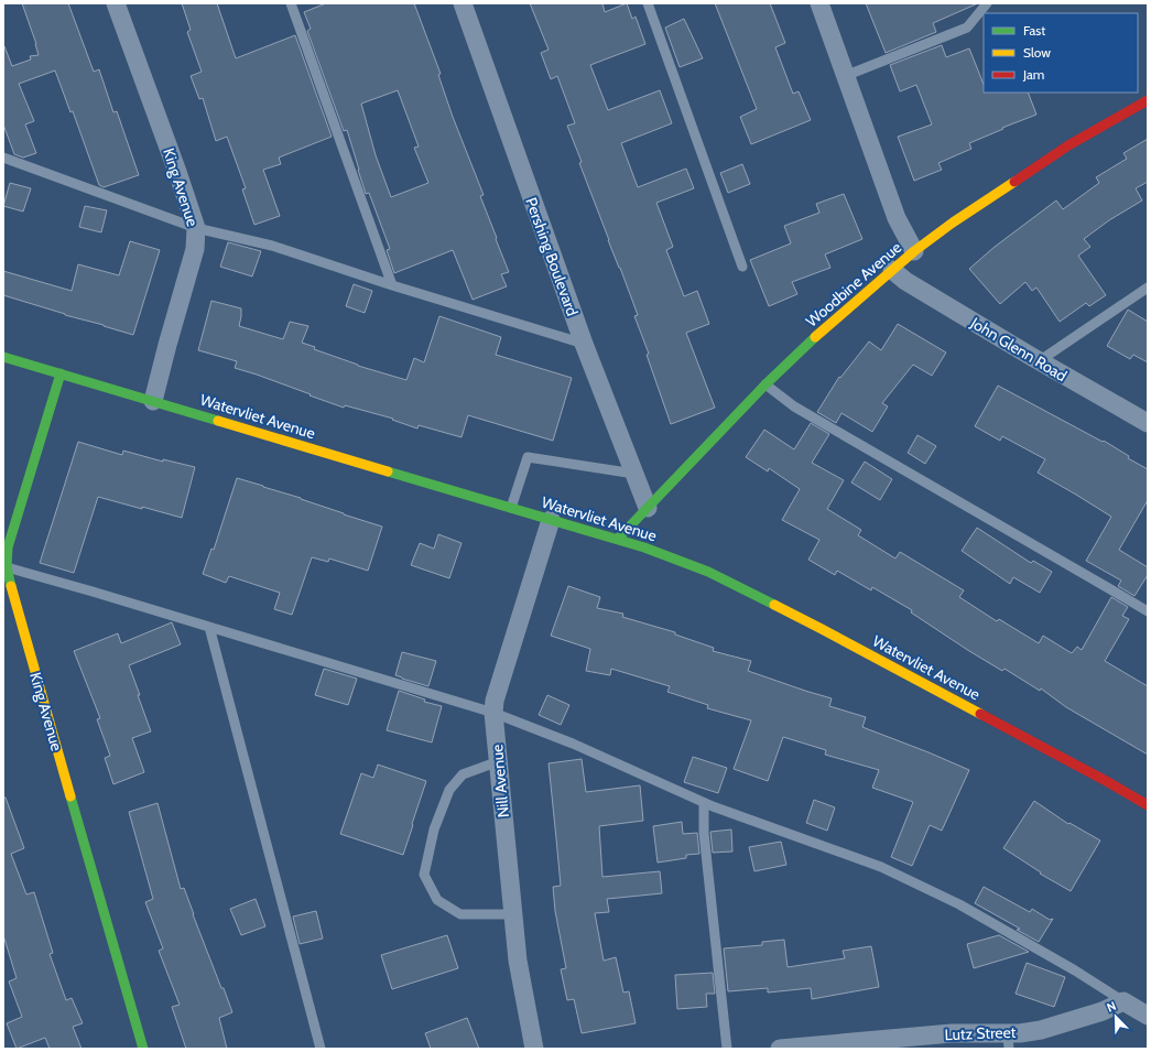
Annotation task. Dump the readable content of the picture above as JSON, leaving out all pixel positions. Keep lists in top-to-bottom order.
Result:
{
  "streets": {
    "street": [
      "King Avenue",
      "Pershing Boulevard",
      "Woodbine Avenue",
      "John Glenn Road",
      "Watervliet Avenue",
      "Nill Avenue",
      "Lutz Street"
    ]
  },
  "crossings": [
    ["King Avenue", "Watervliet Avenue"],
    ["Pershing Boulevard", "Woodbine Avenue"],
    ["Woodbine Avenue", "John Glenn Road"],
    ["Woodbine Avenue", "Watervliet Avenue"],
    ["Watervliet Avenue", "Nill Avenue"]
  ],
  "legend": ["Fast", "Slow", "Jam"],
  "north": "top left"
}
